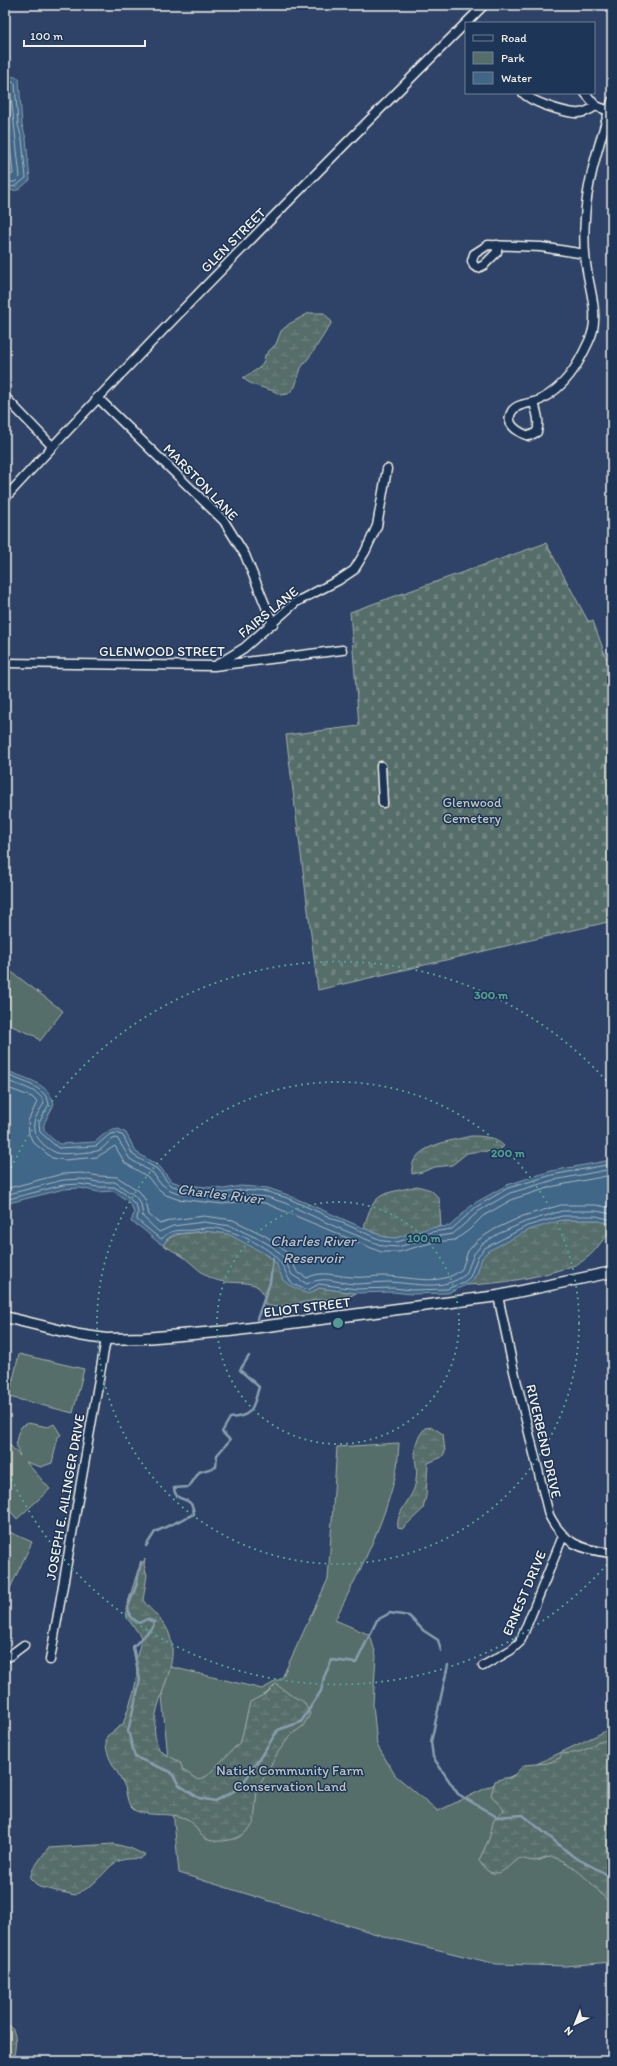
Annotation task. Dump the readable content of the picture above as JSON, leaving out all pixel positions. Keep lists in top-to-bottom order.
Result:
{
  "streets": {
    "main road": ["ELIOT STREET"],
    "street": [
      "GLEN STREET",
      "MARSTON LANE",
      "FAIRS LANE",
      "GLENWOOD STREET",
      "RIVERBEND DRIVE",
      "JOSEPH E. AILINGER DRIVE",
      "ERNEST DRIVE"
    ]
  },
  "crossings": [
    ["GLEN STREET", "MARSTON LANE"],
    ["MARSTON LANE", "FAIRS LANE"],
    ["FAIRS LANE", "GLENWOOD STREET"],
    ["ELIOT STREET", "RIVERBEND DRIVE"],
    ["ELIOT STREET", "JOSEPH E. AILINGER DRIVE"],
    ["RIVERBEND DRIVE", "ERNEST DRIVE"]
  ],
  "water": ["Charles River", "Charles River Reservoir"],
  "parks": ["Glenwood Cemetery", "Natick Community Farm Conservation Land"],
  "legend": ["Road", "Park", "Water"],
  "scale_bar": "100 m",
  "north": "bottom left",
  "rings": ["300 m", "200 m", "100 m"]
}
